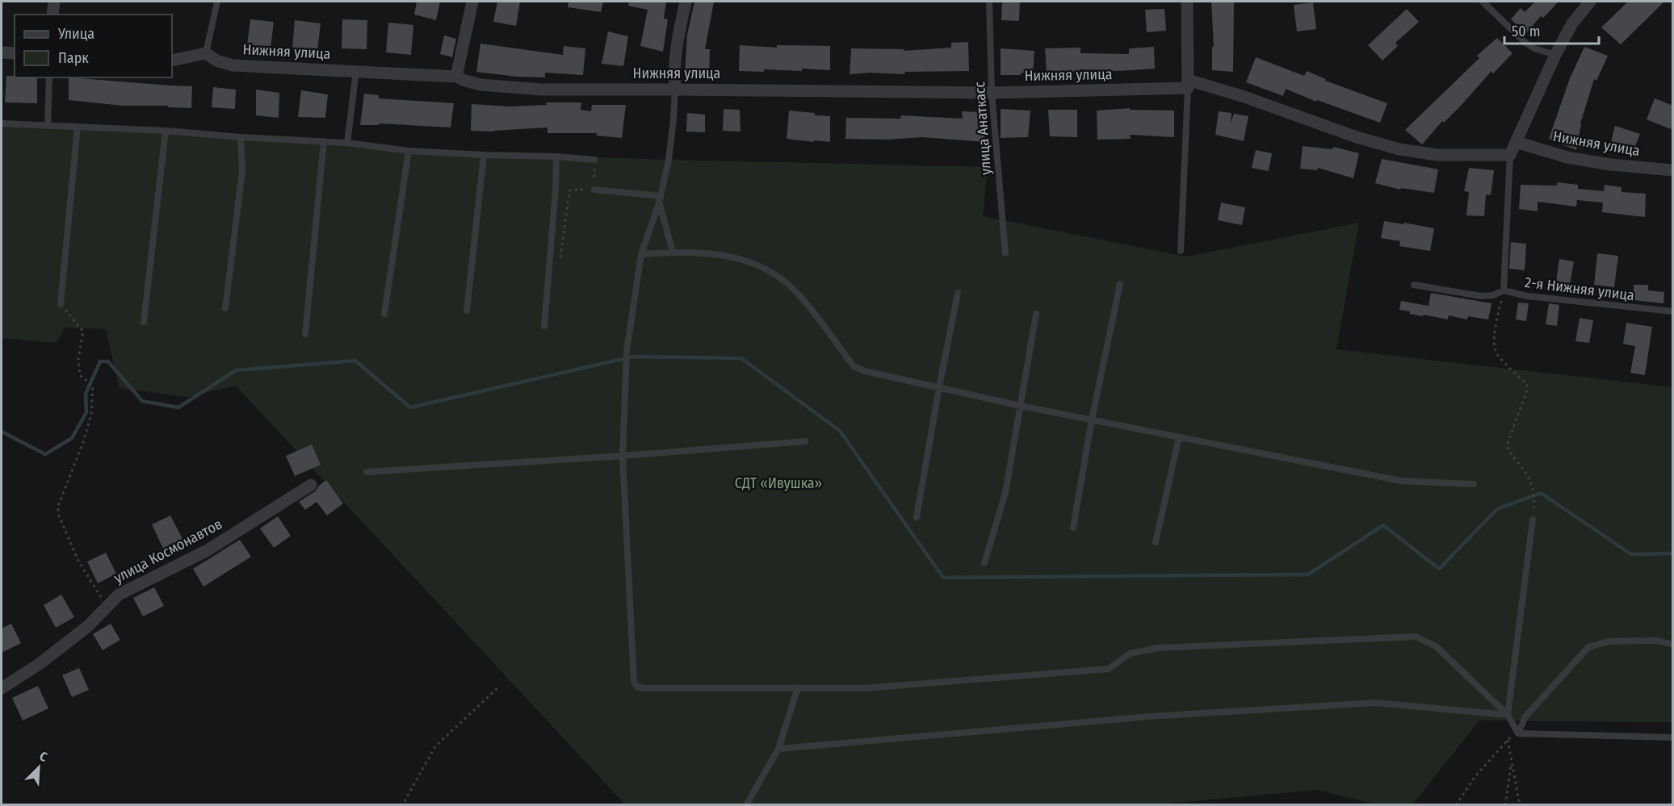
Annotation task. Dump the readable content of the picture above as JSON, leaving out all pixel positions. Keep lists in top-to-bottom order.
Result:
{
  "streets": {
    "street": ["Нижняя улица", "улица Космонавтов"],
    "lane": ["улица Анаткасс", "2-я Нижняя улица"]
  },
  "crossings": [
    ["Нижняя улица", "улица Анаткасс"],
    ["Нижняя улица", "2-я Нижняя улица"]
  ],
  "parks": ["СДТ «Ивушка»"],
  "legend": ["Улица", "Парк"],
  "scale_bar": "50 m",
  "north": "top right"
}
